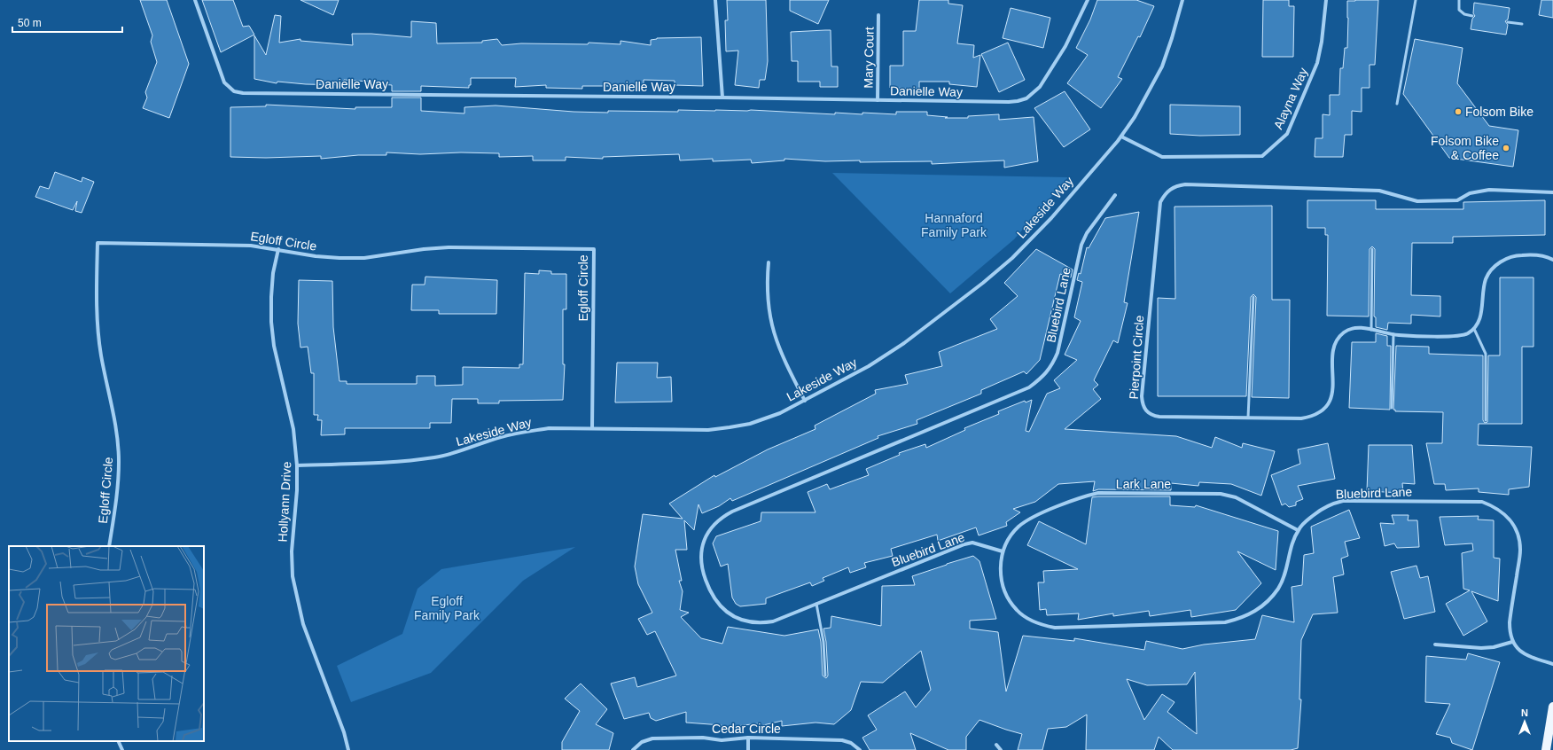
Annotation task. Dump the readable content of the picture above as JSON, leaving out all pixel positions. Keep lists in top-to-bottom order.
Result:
{
  "streets": {
    "street": [
      "Mary Court",
      "Danielle Way",
      "Alayna Way",
      "Lakeside Way",
      "Egloff Circle",
      "Bluebird Lane",
      "Pierpoint Circle",
      "Lark Lane",
      "Hollyann Drive",
      "Cedar Circle"
    ]
  },
  "crossings": [
    ["Mary Court", "Danielle Way"],
    ["Alayna Way", "Lakeside Way"],
    ["Lakeside Way", "Egloff Circle"],
    ["Lakeside Way", "Hollyann Drive"],
    ["Egloff Circle", "Hollyann Drive"],
    ["Bluebird Lane", "Lark Lane"]
  ],
  "parks": ["Hannaford Family Park", "Egloff Family Park"],
  "places": ["Folsom Bike", "Folsom Bike & Coffee"],
  "scale_bar": "50 m",
  "north": "top"
}
